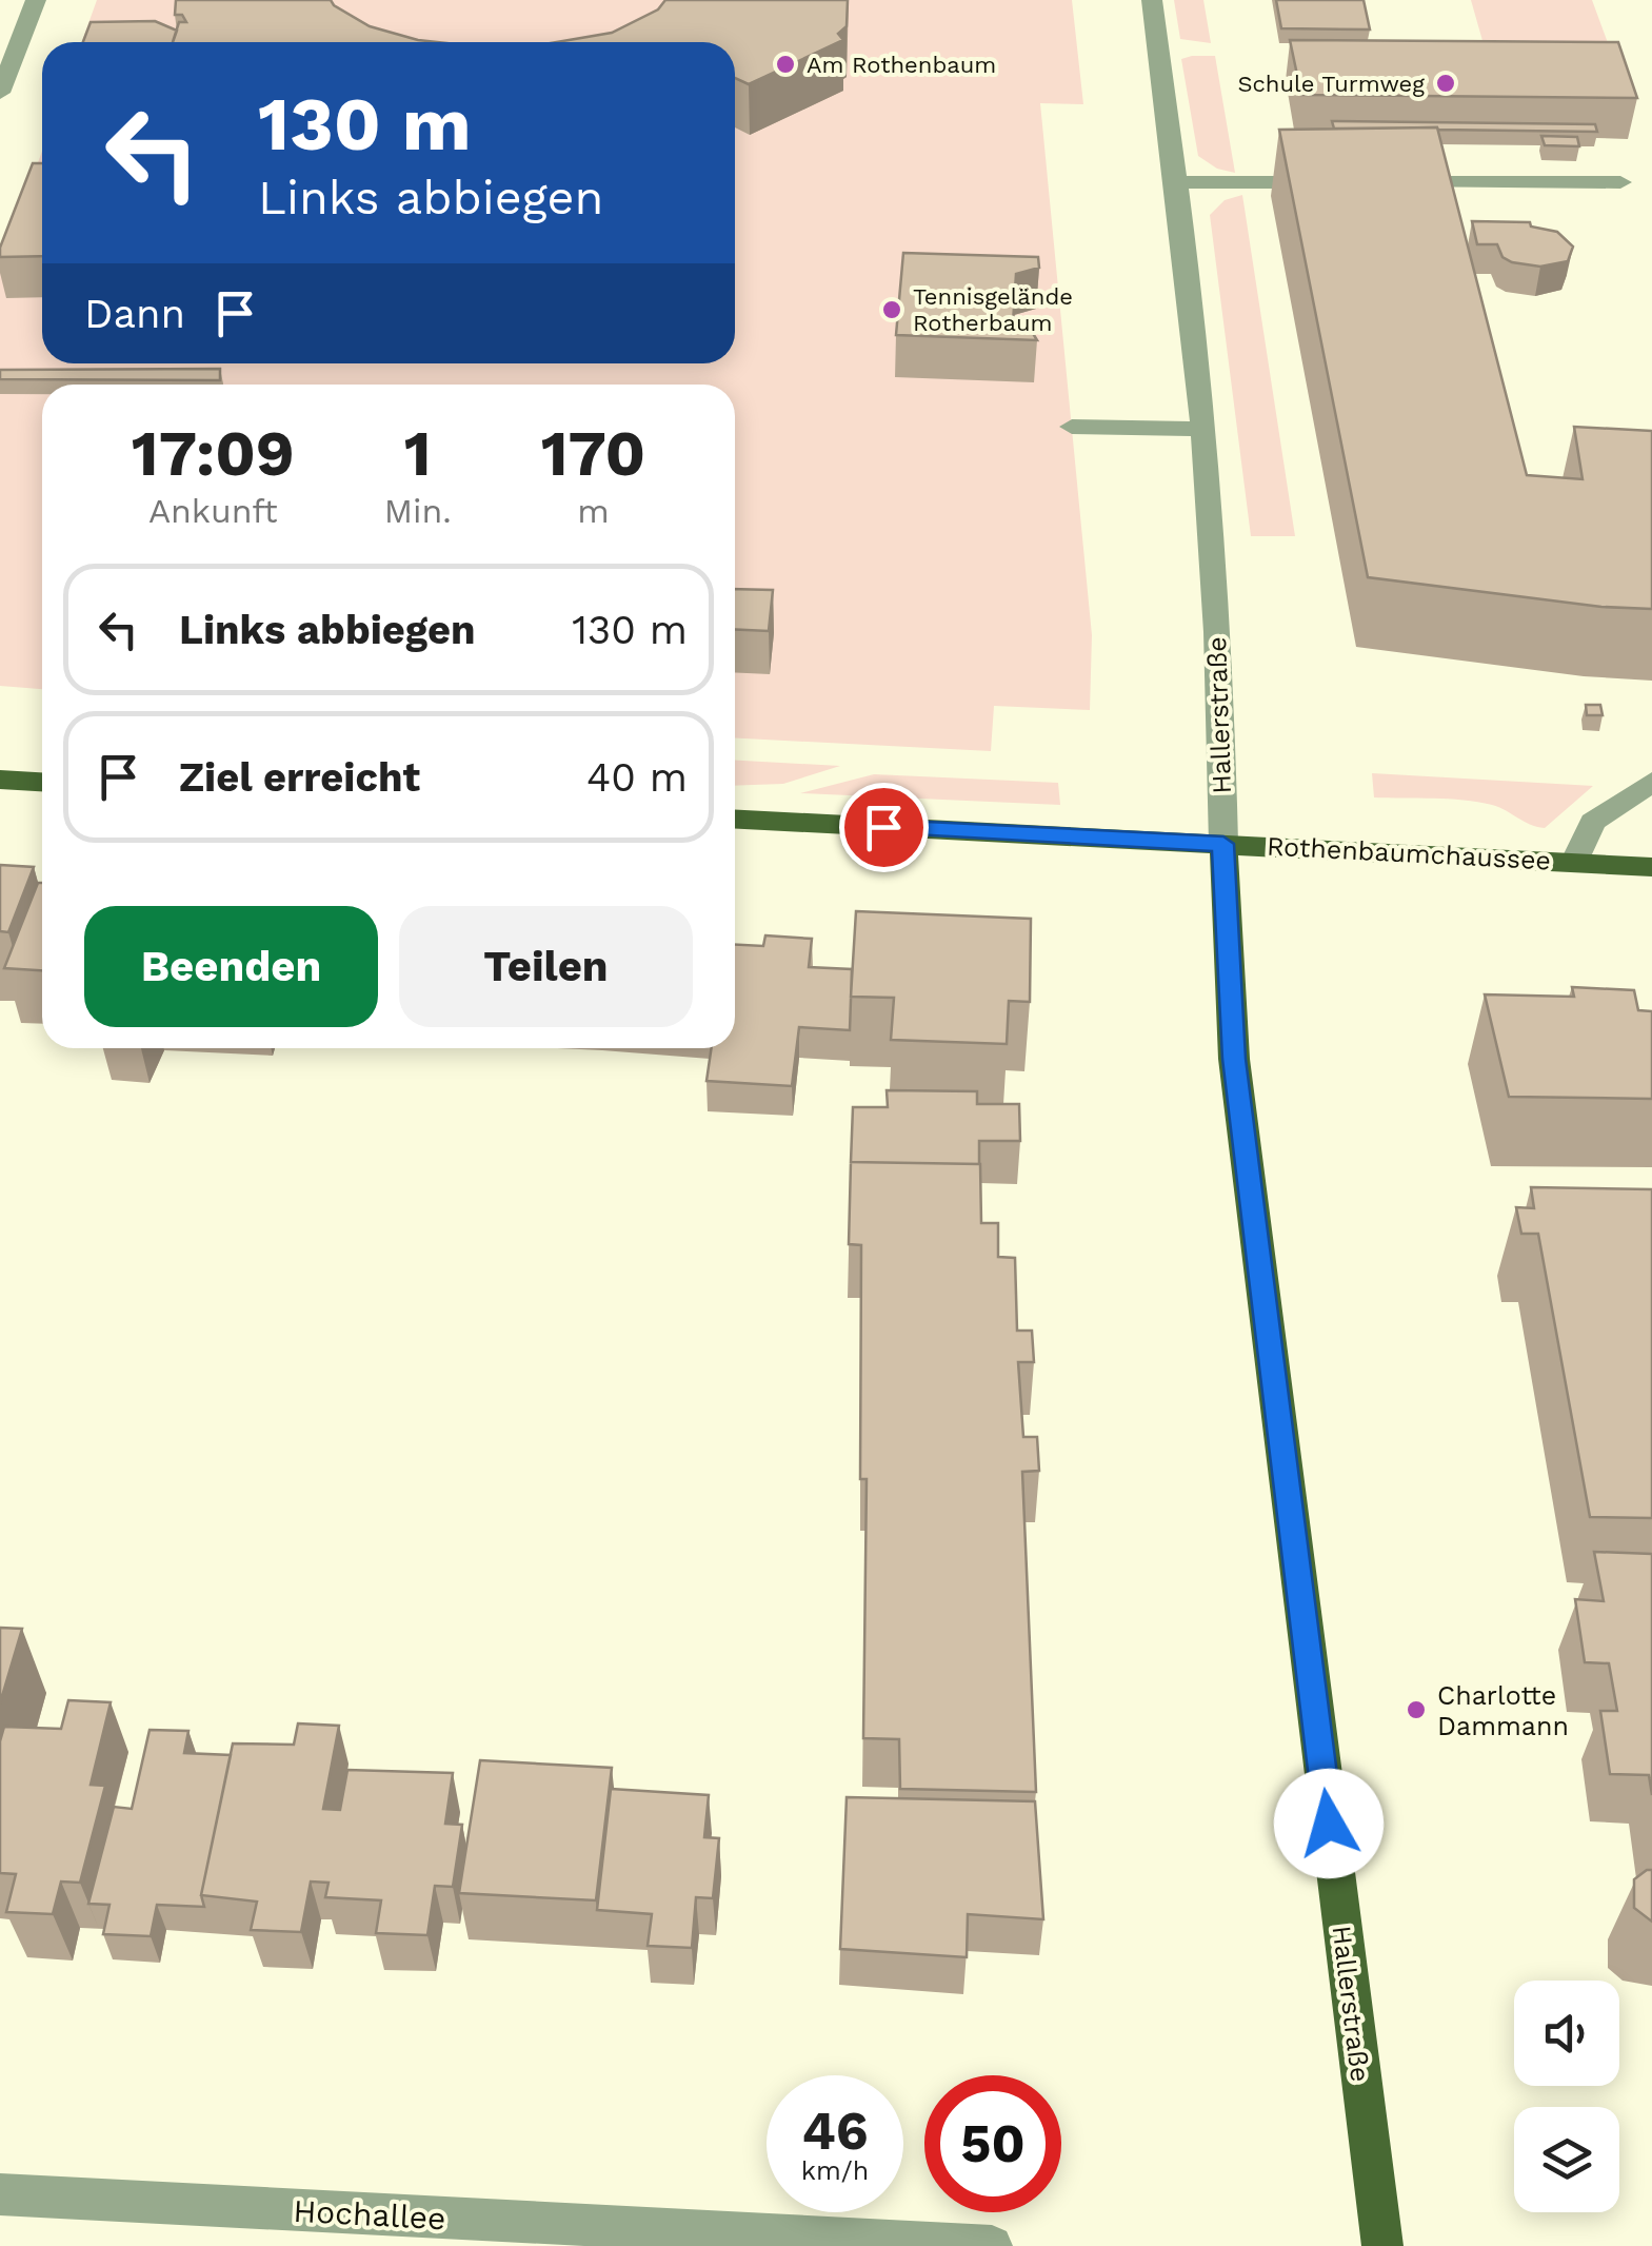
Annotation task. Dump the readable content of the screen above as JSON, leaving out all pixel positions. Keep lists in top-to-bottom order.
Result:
{
  "streets": {
    "main road": ["Hallerstraße", "Rothenbaumchaussee"],
    "street": ["Hochallee"]
  },
  "crossings": [
    ["Hallerstraße", "Rothenbaumchaussee"]
  ],
  "places": [
    "Am Rothenbaum",
    "Schule Turmweg",
    "Tennisgelände Rotherbaum",
    "Charlotte Dammann"
  ],
  "page": {
    "turn": ["130 m", "Links abbiegen"],
    "then": "Dann",
    "eta": [
      "17:09",
      "Ankunft",
      "1",
      "Min.",
      "170",
      "m"
    ],
    "list": [
      {
        "name": "Links abbiegen",
        "value": "130 m"
      },
      {
        "name": "Ziel erreicht",
        "value": "40 m"
      }
    ],
    "buttons": ["Beenden", "Teilen"],
    "speed": "46 km/h",
    "limit": "50"
  }
}
